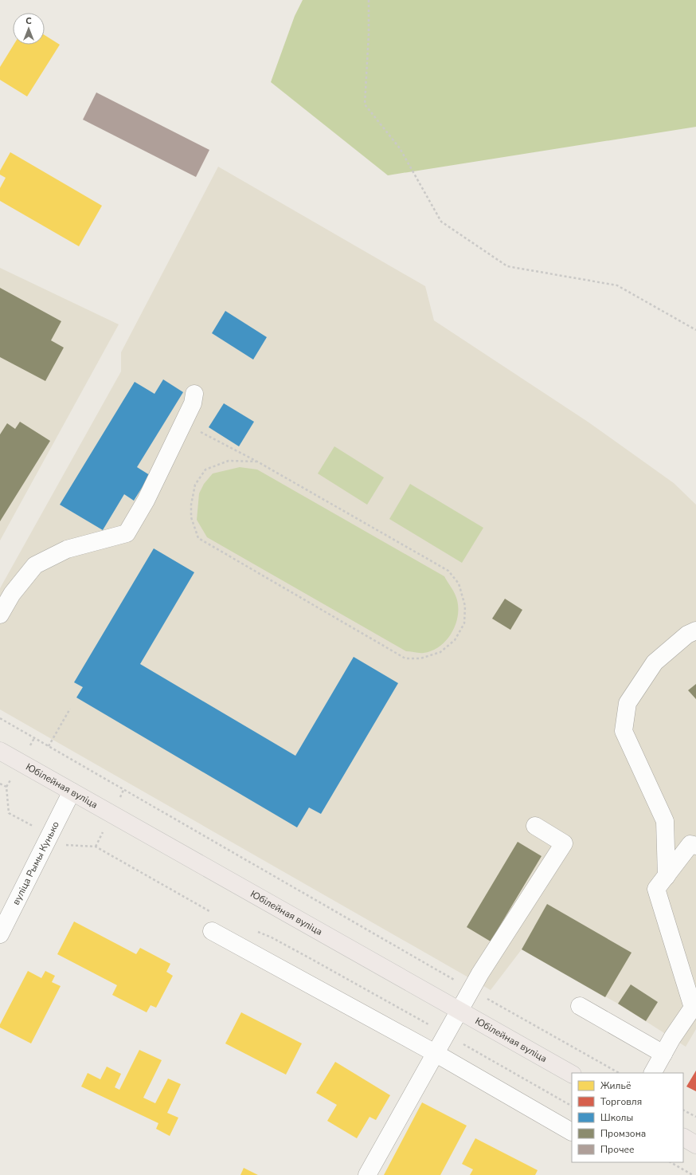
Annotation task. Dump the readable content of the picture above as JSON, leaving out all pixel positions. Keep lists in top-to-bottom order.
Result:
{
  "streets": {
    "main road": ["Юбілейная вуліца"],
    "street": ["вуліца Рымы Кунько"]
  },
  "crossings": [
    ["Юбілейная вуліца", "вуліца Рымы Кунько"]
  ],
  "legend": [
    "Жильё",
    "Торговля",
    "Школы",
    "Промзона",
    "Прочее"
  ],
  "north": "top"
}
